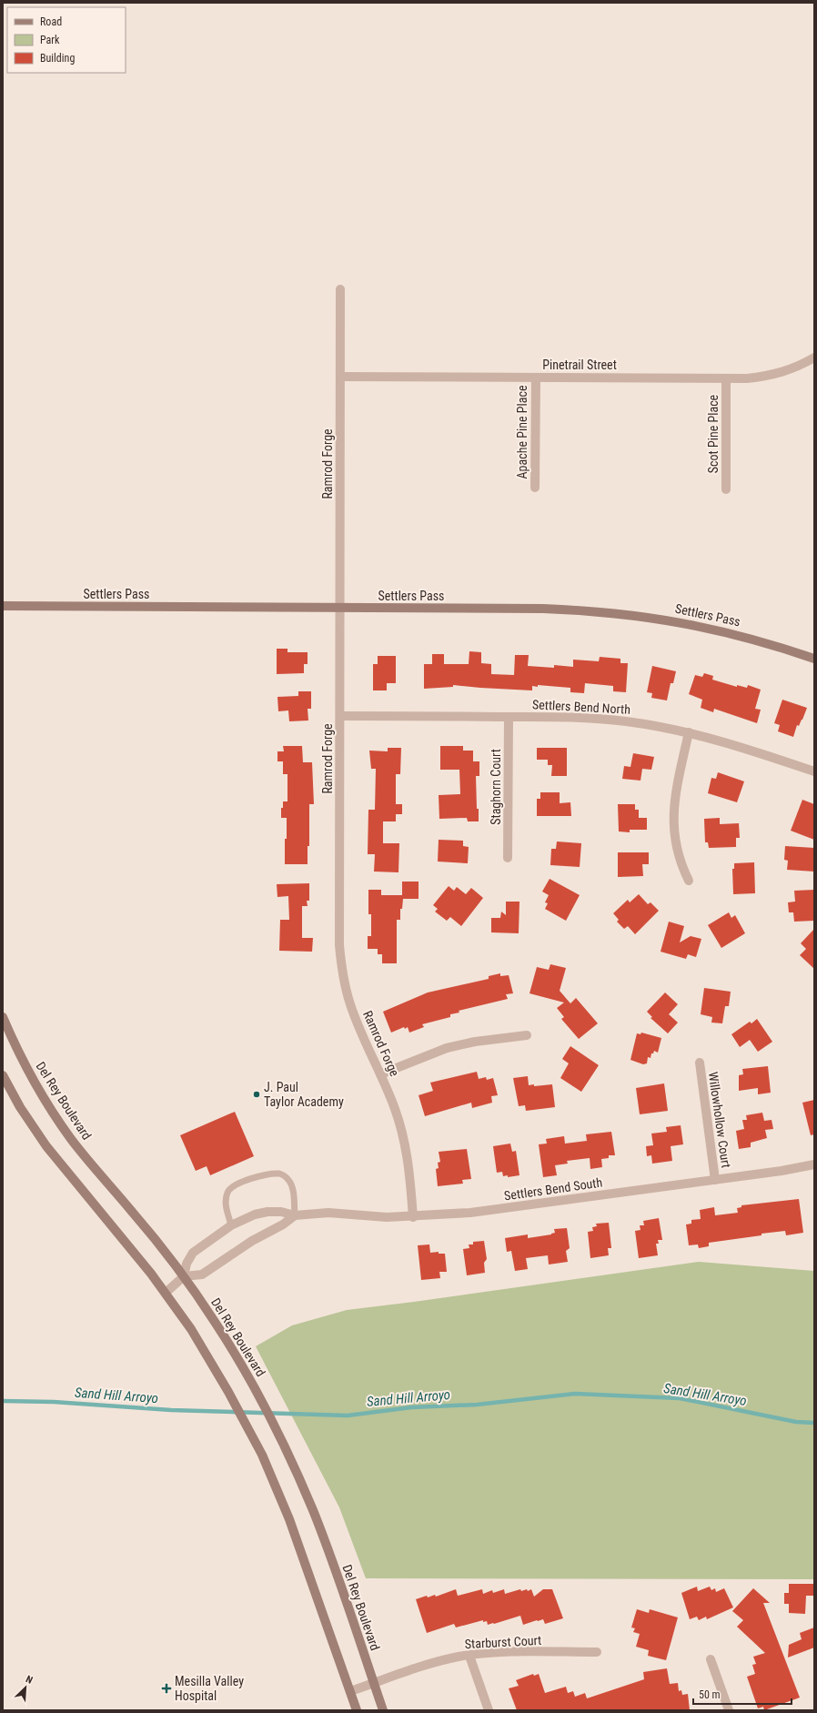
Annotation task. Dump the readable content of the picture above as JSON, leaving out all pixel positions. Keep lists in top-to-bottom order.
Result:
{
  "streets": {
    "main road": ["Settlers Pass", "Del Rey Boulevard"],
    "street": [
      "Pinetrail Street",
      "Apache Pine Place",
      "Scot Pine Place",
      "Ramrod Forge",
      "Settlers Bend North",
      "Staghorn Court",
      "Willowhollow Court",
      "Settlers Bend South",
      "Starburst Court"
    ]
  },
  "crossings": [
    ["Pinetrail Street", "Apache Pine Place"],
    ["Pinetrail Street", "Scot Pine Place"],
    ["Pinetrail Street", "Ramrod Forge"],
    ["Ramrod Forge", "Settlers Pass"],
    ["Ramrod Forge", "Settlers Bend North"],
    ["Ramrod Forge", "Settlers Bend South"],
    ["Settlers Bend North", "Staghorn Court"],
    ["Del Rey Boulevard", "Settlers Bend South"],
    ["Del Rey Boulevard", "Starburst Court"],
    ["Willowhollow Court", "Settlers Bend South"]
  ],
  "water": ["Sand Hill Arroyo"],
  "places": {
    "other": ["J. Paul Taylor Academy"],
    "health": ["Mesilla Valley Hospital"]
  },
  "legend": ["Road", "Park", "Building"],
  "scale_bar": "50 m",
  "north": "top right"
}
